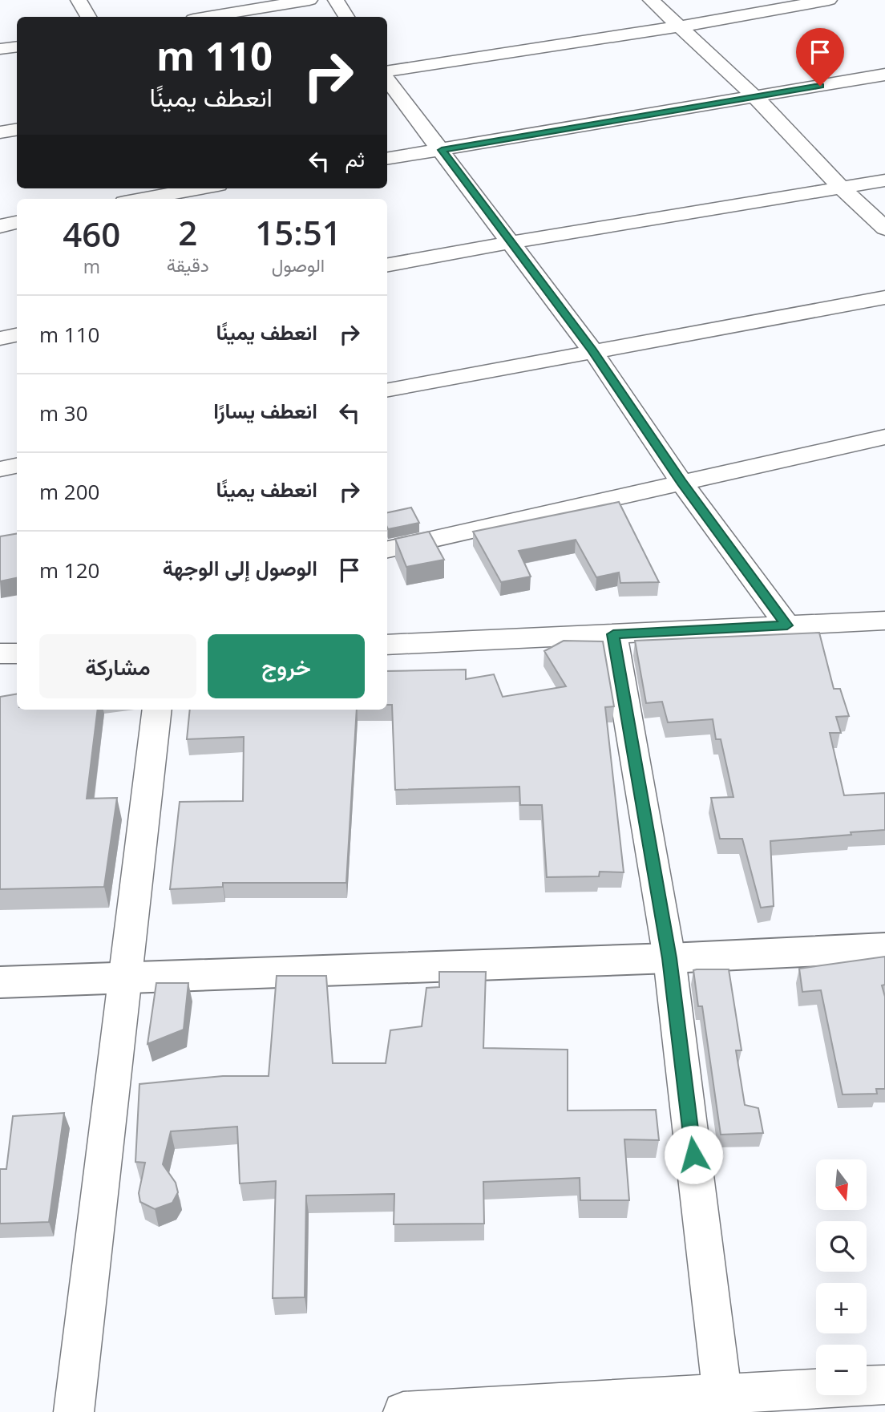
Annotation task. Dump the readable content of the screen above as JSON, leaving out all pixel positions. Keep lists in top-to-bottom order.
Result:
{
  "north": "bottom",
  "page": {
    "turn": ["110 m", "انعطف يمينًا"],
    "then": "ثم",
    "eta": [
      "15:51",
      "الوصول",
      "2",
      "دقيقة",
      "460",
      "m"
    ],
    "list": [
      {
        "name": "انعطف يمينًا",
        "value": "110 m"
      },
      {
        "name": "انعطف يسارًا",
        "value": "30 m"
      },
      {
        "name": "انعطف يمينًا",
        "value": "200 m"
      },
      {
        "name": "الوصول إلى الوجهة",
        "value": "120 m"
      }
    ],
    "buttons": ["خروج", "مشاركة"],
    "map_buttons": ["+", "−"]
  }
}
